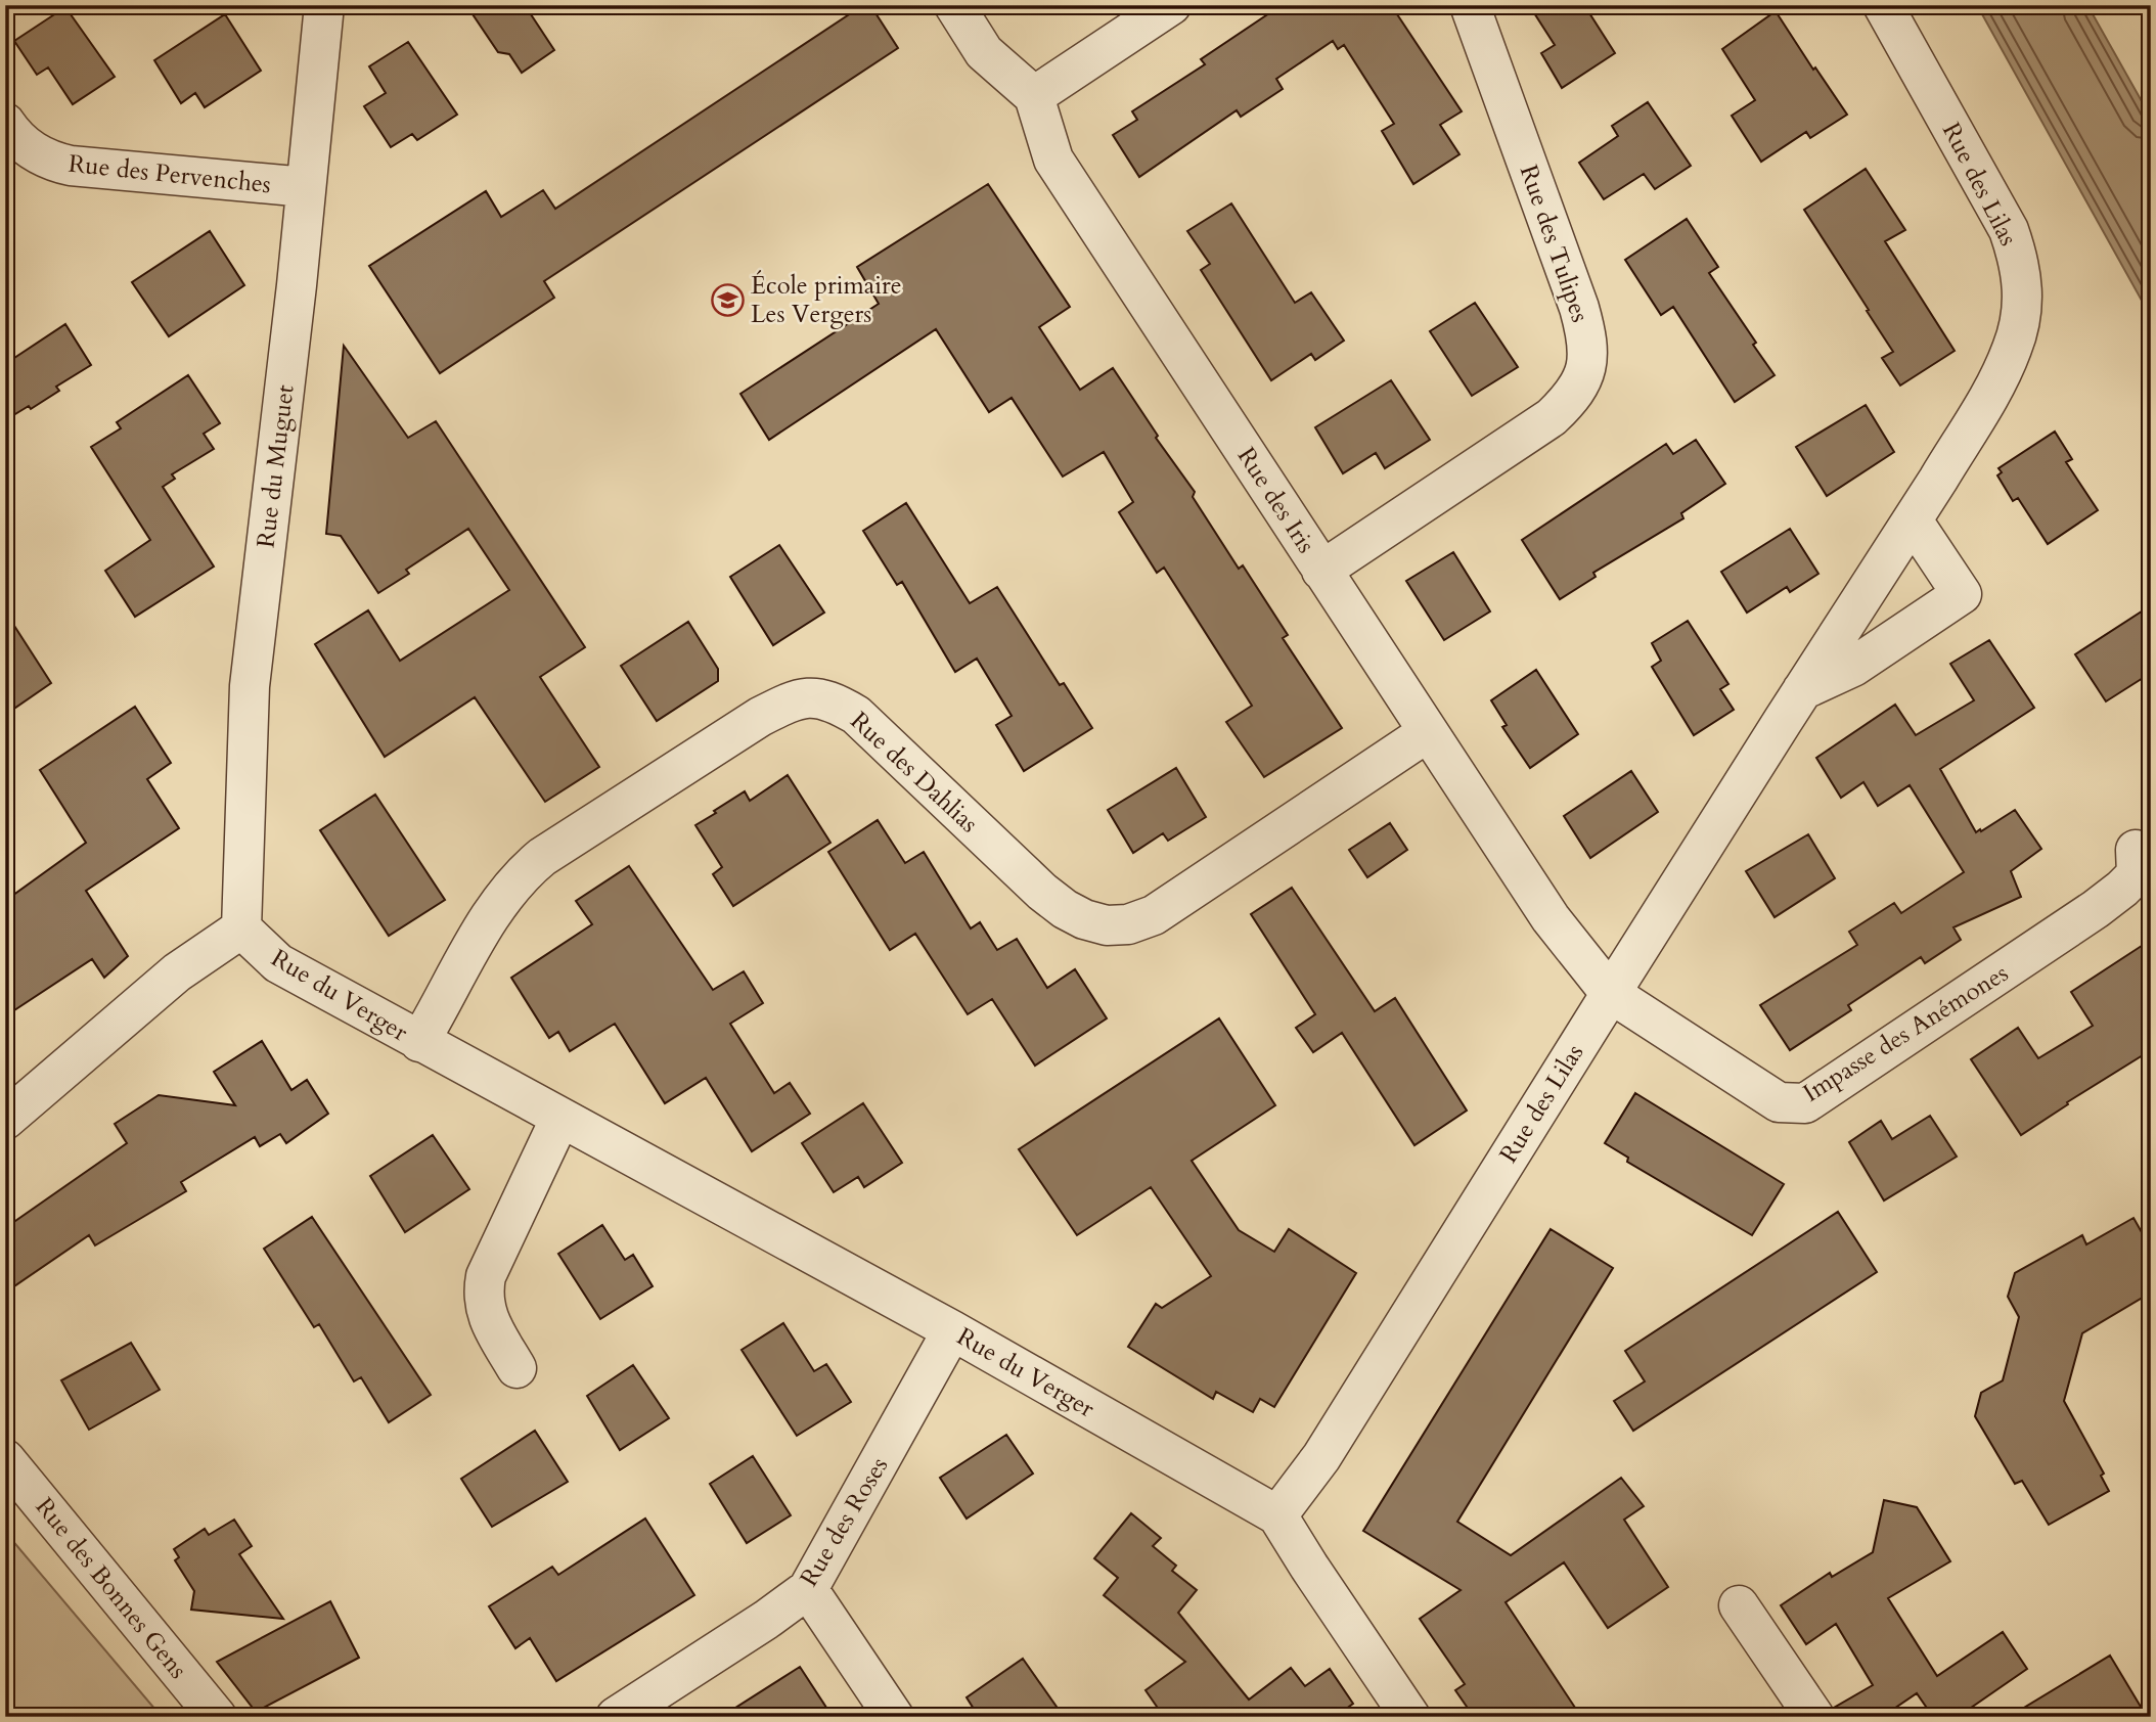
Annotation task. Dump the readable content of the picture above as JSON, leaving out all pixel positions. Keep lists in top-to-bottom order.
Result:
{
  "streets": {
    "street": [
      "Rue des Pervenches",
      "Rue des Lilas",
      "Rue des Tulipes",
      "Rue du Muguet",
      "Rue des Iris",
      "Rue des Dahlias",
      "Rue du Verger",
      "Impasse des Anémones",
      "Rue des Roses",
      "Rue des Bonnes Gens"
    ]
  },
  "crossings": [
    ["Rue des Pervenches", "Rue du Muguet"],
    ["Rue des Lilas", "Rue des Iris"],
    ["Rue des Lilas", "Rue du Verger"],
    ["Rue des Lilas", "Impasse des Anémones"],
    ["Rue des Tulipes", "Rue des Iris"],
    ["Rue du Muguet", "Rue du Verger"],
    ["Rue des Iris", "Rue des Dahlias"],
    ["Rue des Iris", "Impasse des Anémones"],
    ["Rue des Dahlias", "Rue du Verger"],
    ["Rue du Verger", "Rue des Roses"]
  ],
  "places": {
    "school or university": ["École primaire Les Vergers"]
  }
}
